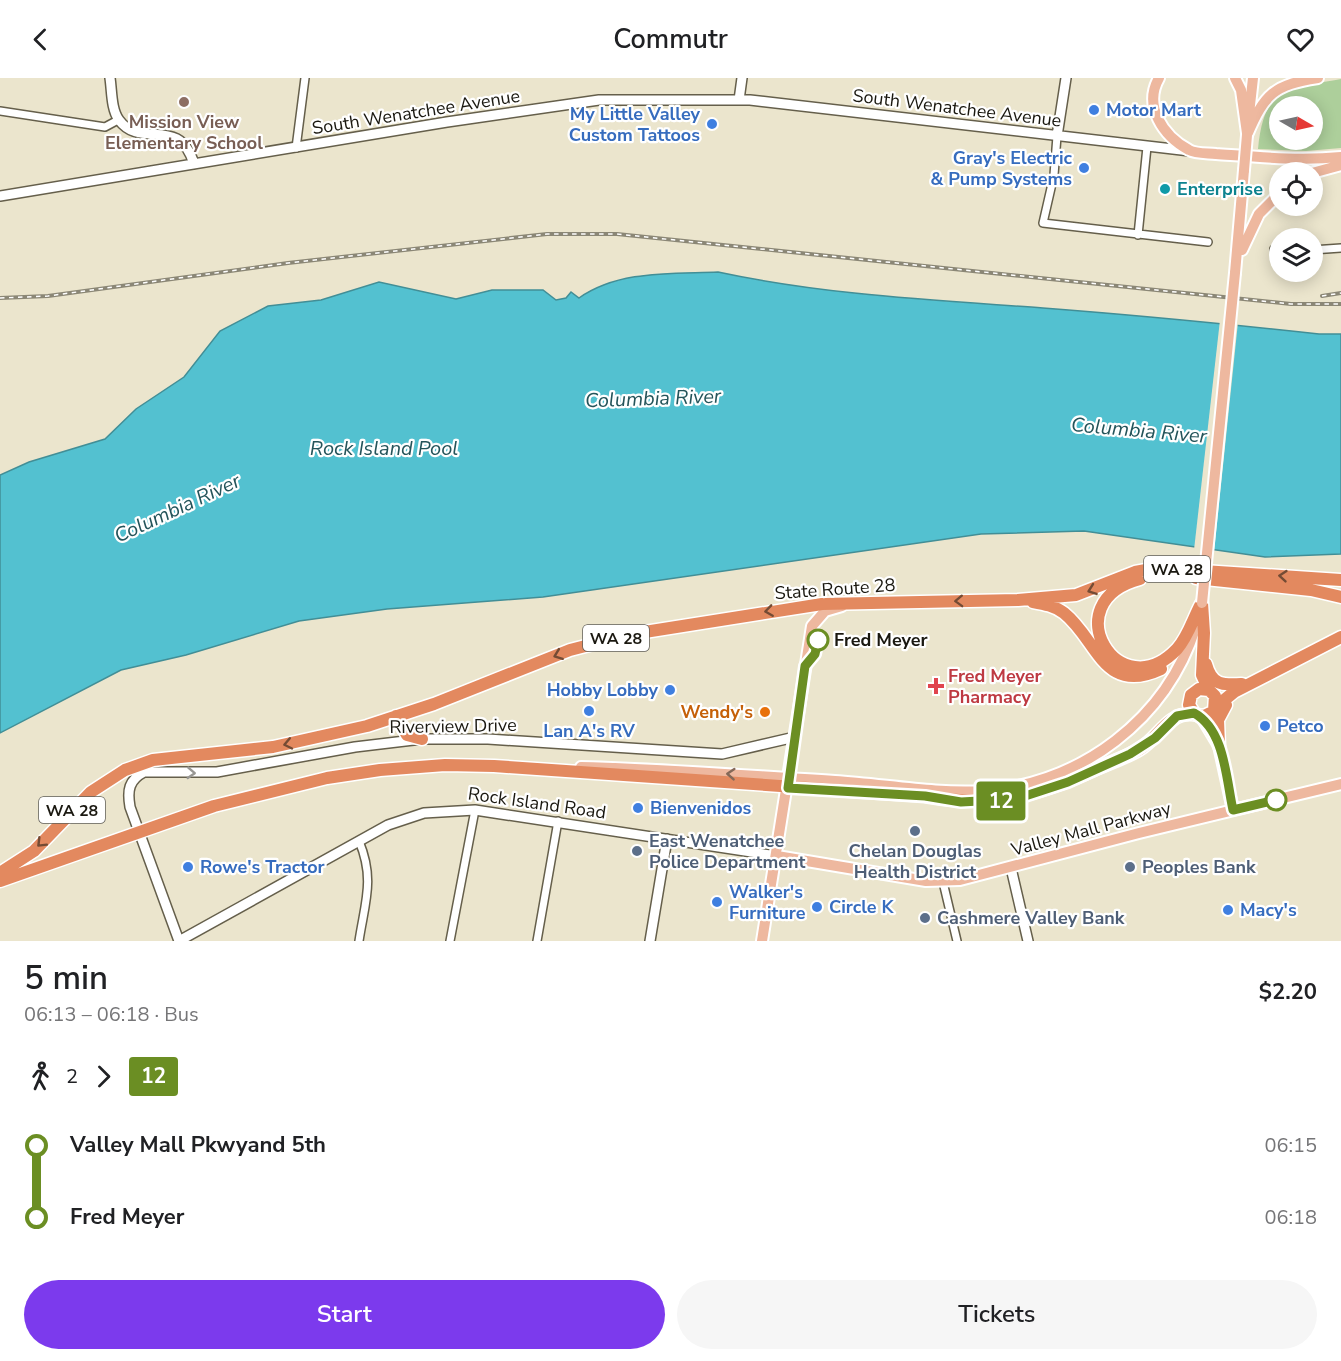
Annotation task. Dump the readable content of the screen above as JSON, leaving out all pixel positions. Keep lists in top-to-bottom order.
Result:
{
  "streets": {
    "highway": ["WA 28", "State Route 28"],
    "main road": [
      "South Wenatchee Avenue",
      "Riverview Drive",
      "Rock Island Road",
      "Valley Mall Parkway"
    ]
  },
  "crossings": [
    ["WA 28", "State Route 28"],
    ["Rock Island Road", "Valley Mall Parkway"]
  ],
  "one_way": ["Riverview Drive"],
  "water": ["Columbia River", "Rock Island Pool"],
  "places": {
    "other": [
      "Mission View Elementary School",
      "Motor Mart",
      "My Little Valley Custom Tattoos",
      "Gray's Electric & Pump Systems",
      "Enterprise",
      "Fred Meyer",
      "Hobby Lobby",
      "Lan A's RV",
      "Wendy's",
      "Petco",
      "Bienvenidos",
      "Chelan Douglas Health District",
      "East Wenatchee Police Department",
      "Rowe's Tractor",
      "Peoples Bank",
      "Walker's Furniture",
      "Circle K",
      "Macy's",
      "Cashmere Valley Bank"
    ],
    "health": ["Fred Meyer Pharmacy"]
  },
  "lines": ["bus line 12"],
  "north": "right",
  "page": {
    "header": "Commutr",
    "on_map": "12",
    "heading": ["5 min", "06:13 – 06:18 · Bus", "$2.20"],
    "legs": ["2", "12"],
    "list": [
      {
        "name": "Valley Mall Pkwyand 5th",
        "value": "06:15"
      },
      {
        "name": "Fred Meyer",
        "value": "06:18"
      }
    ],
    "buttons": ["Start", "Tickets"]
  }
}
